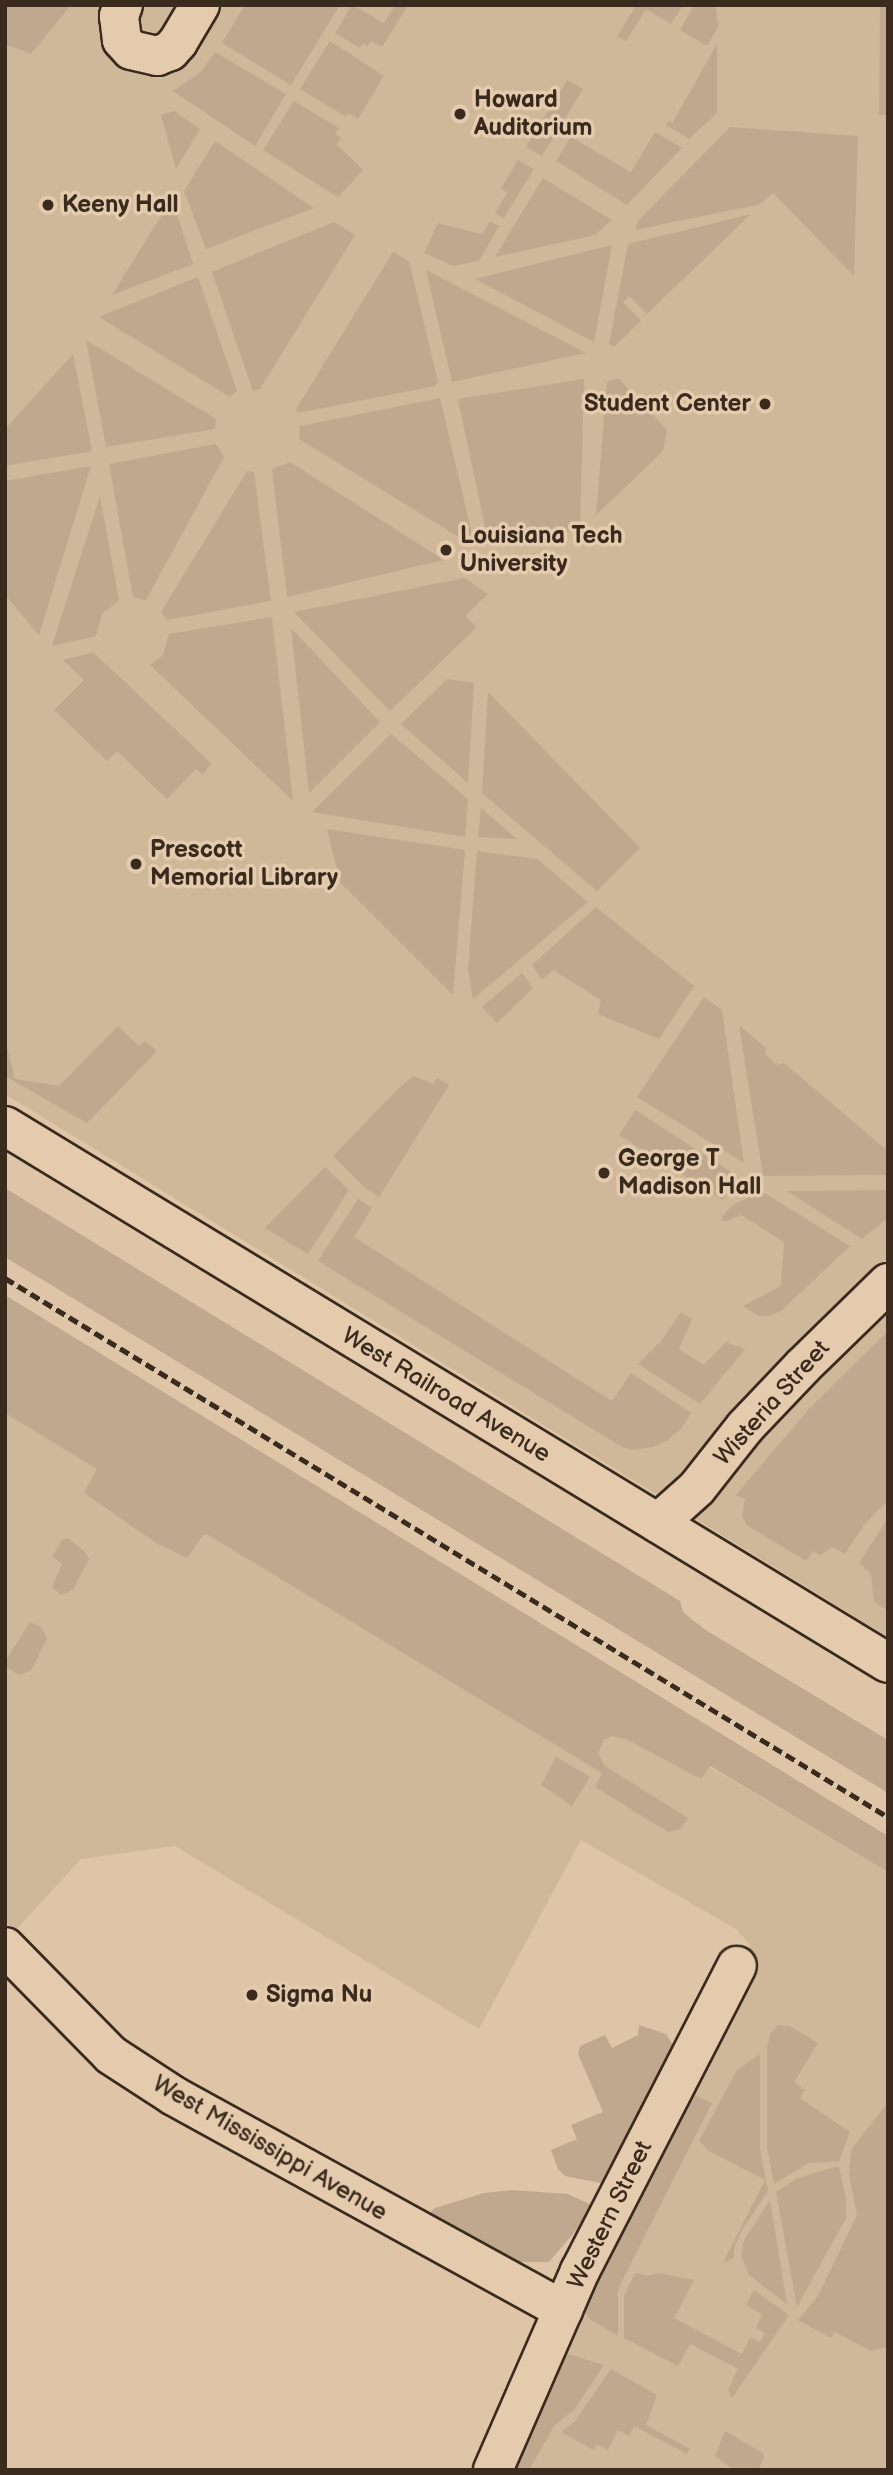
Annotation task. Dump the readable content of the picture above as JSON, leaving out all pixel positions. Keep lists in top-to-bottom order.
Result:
{
  "streets": {
    "street": [
      "West Railroad Avenue",
      "Wisteria Street",
      "West Mississippi Avenue",
      "Western Street"
    ]
  },
  "crossings": [
    ["West Railroad Avenue", "Wisteria Street"],
    ["West Mississippi Avenue", "Western Street"]
  ],
  "places": [
    "Howard Auditorium",
    "Keeny Hall",
    "Student Center",
    "Louisiana Tech University",
    "Prescott Memorial Library",
    "George T Madison Hall",
    "Sigma Nu"
  ]
}
